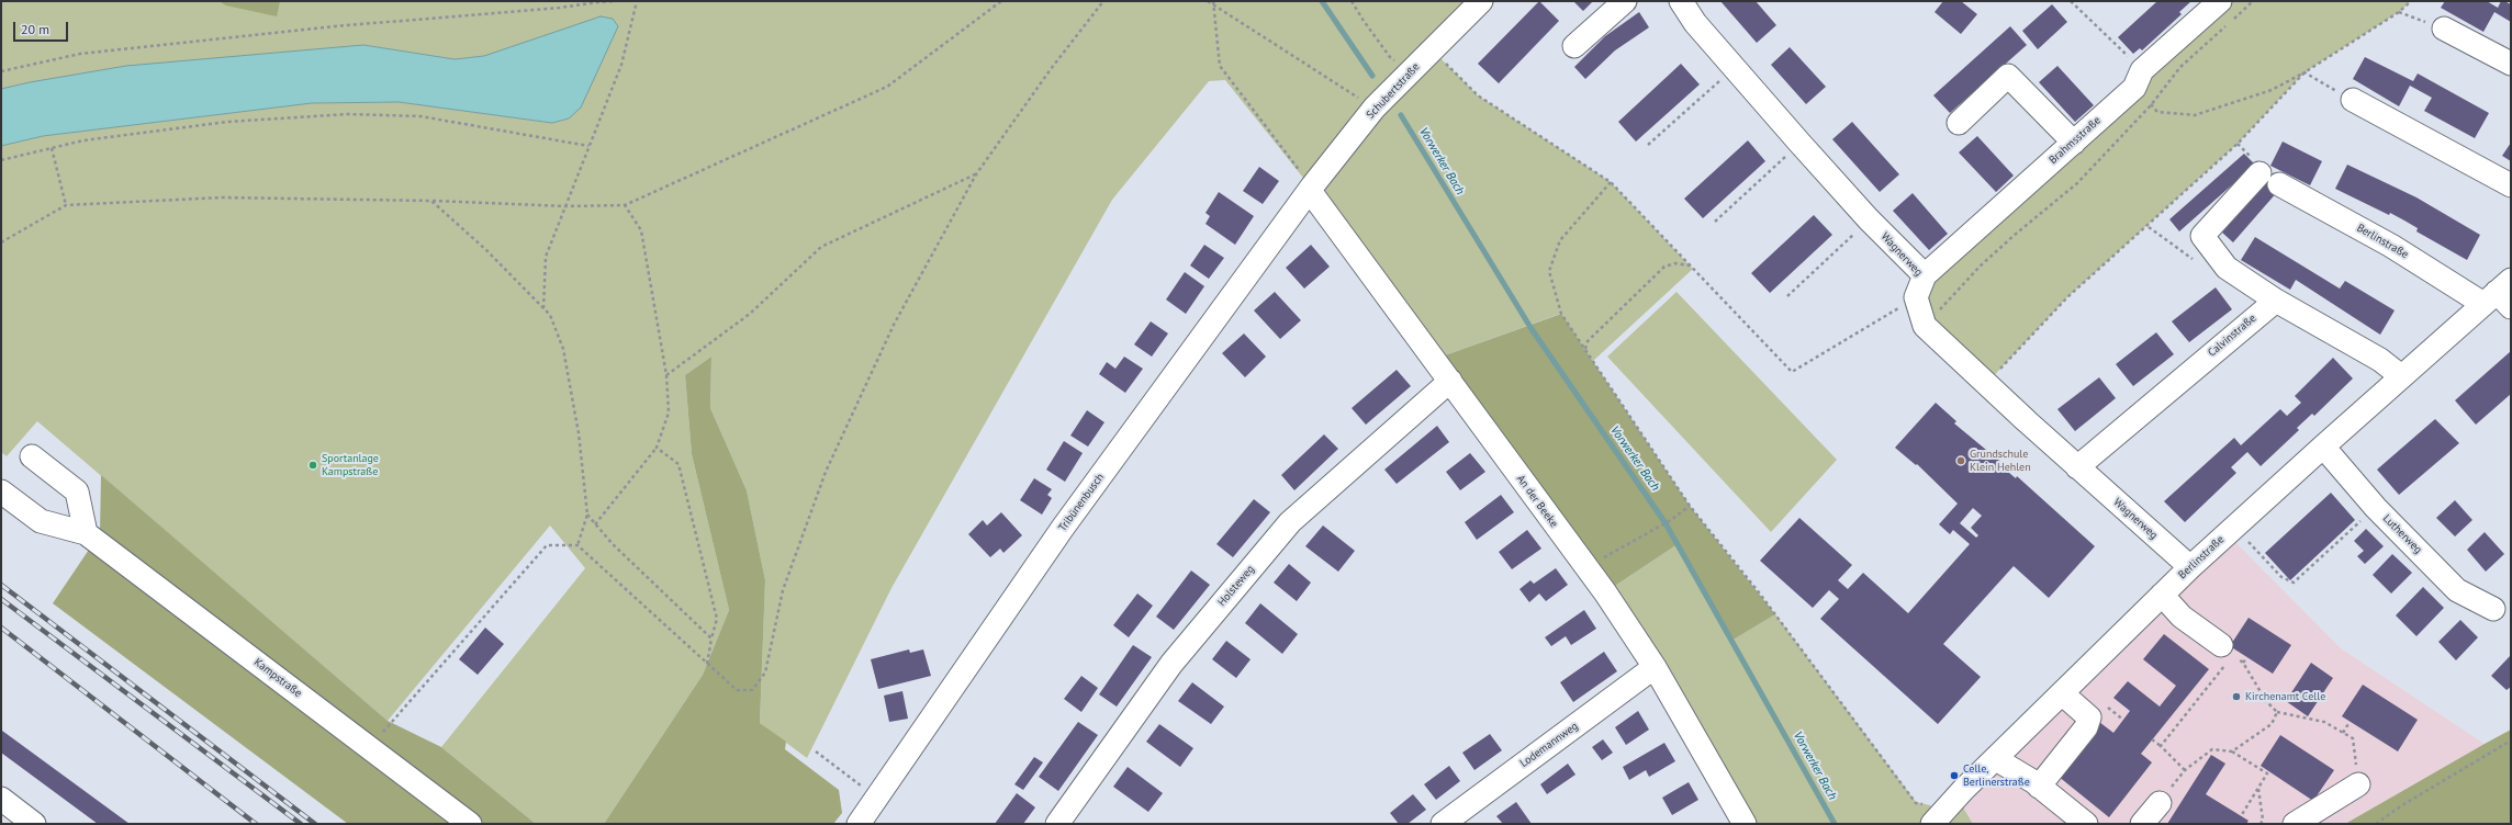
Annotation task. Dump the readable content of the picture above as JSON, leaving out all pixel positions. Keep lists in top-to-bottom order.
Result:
{
  "streets": {
    "street": [
      "Schubertstraße",
      "Brahmsstraße",
      "Berlinstraße",
      "Wagnerweg",
      "Calvinstraße",
      "An der Beeke",
      "Tribünenbusch",
      "Lutherweg",
      "Holsteweg",
      "Kampstraße",
      "Lodemannweg"
    ]
  },
  "crossings": [
    ["Schubertstraße", "An der Beeke"],
    ["Schubertstraße", "Tribünenbusch"],
    ["Brahmsstraße", "Wagnerweg"],
    ["Berlinstraße", "Wagnerweg"],
    ["Berlinstraße", "Lutherweg"],
    ["Wagnerweg", "Calvinstraße"],
    ["An der Beeke", "Tribünenbusch"],
    ["An der Beeke", "Holsteweg"],
    ["An der Beeke", "Lodemannweg"]
  ],
  "water": ["Vorwerker Bach"],
  "places": [
    "Grundschule Klein Hehlen",
    "Sportanlage Kampstraße",
    "Kirchenamt Celle",
    "Celle, Berlinerstraße"
  ],
  "scale_bar": "20 m"
}
